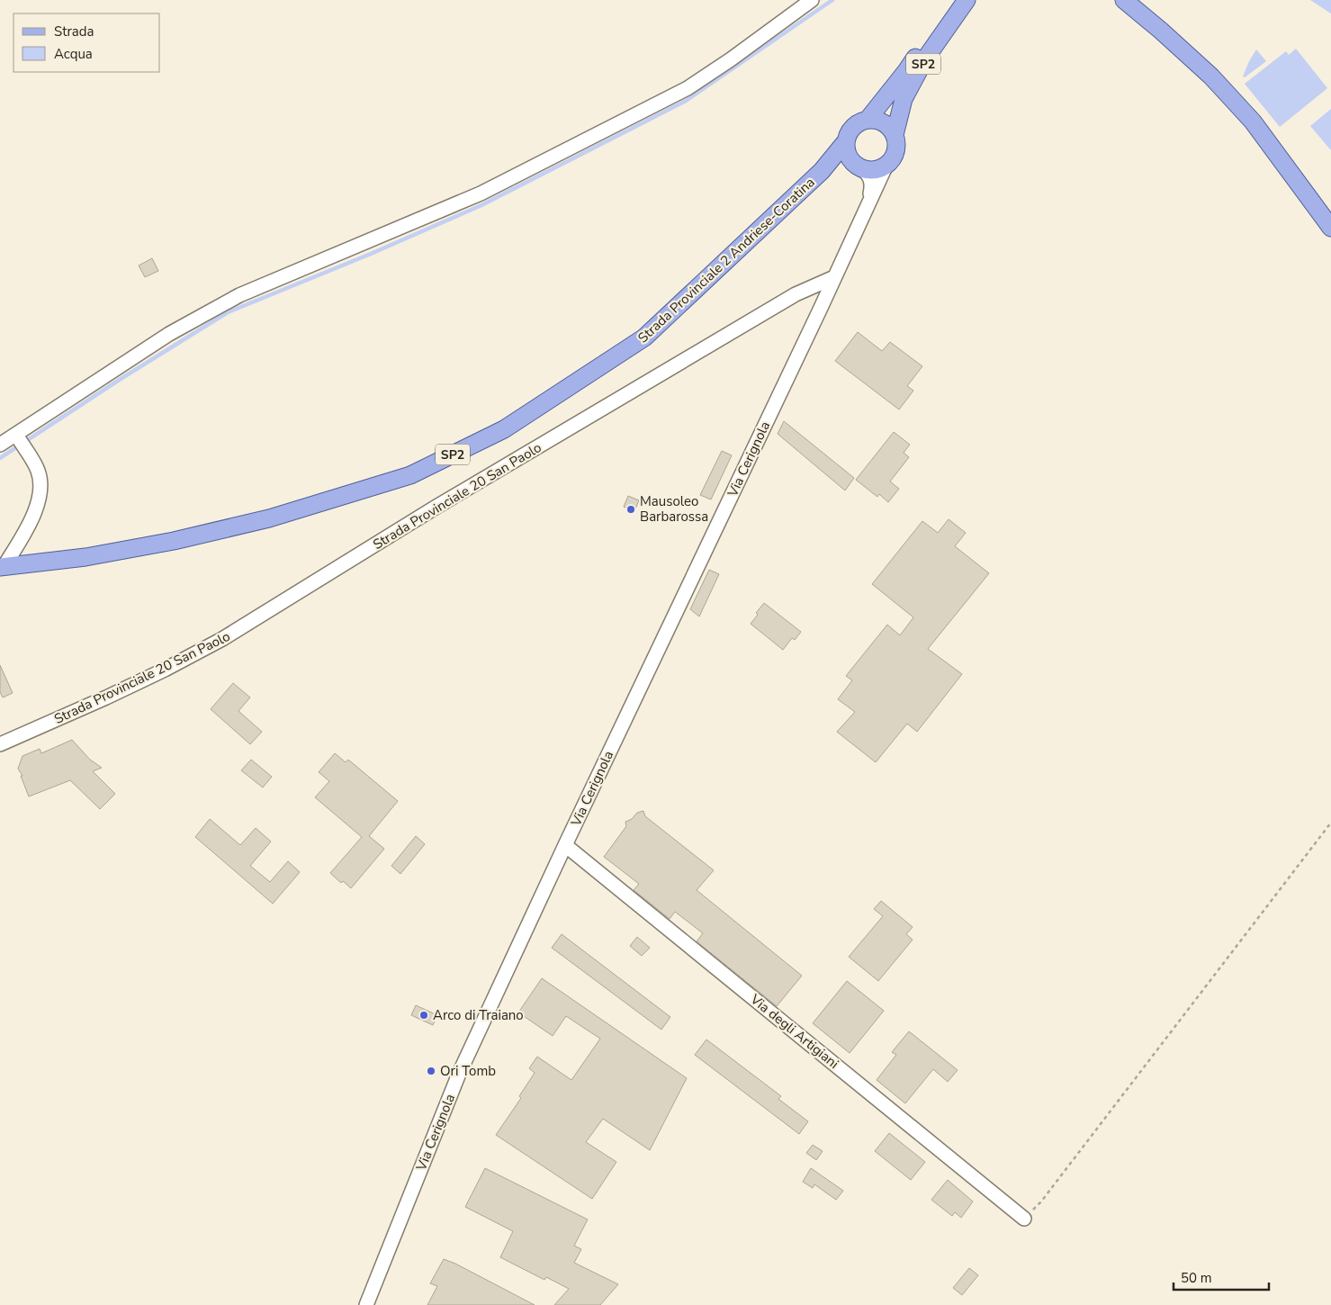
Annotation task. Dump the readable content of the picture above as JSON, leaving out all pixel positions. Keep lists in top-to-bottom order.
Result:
{
  "streets": {
    "main road": ["SP2", "Strada Provinciale 2 Andriese-Coratina"],
    "street": ["Via Cerignola", "Strada Provinciale 20 San Paolo", "Via degli Artigiani"]
  },
  "crossings": [
    ["SP2", "Strada Provinciale 2 Andriese-Coratina"],
    ["Via Cerignola", "Strada Provinciale 20 San Paolo"],
    ["Via Cerignola", "Via degli Artigiani"]
  ],
  "places": ["Mausoleo Barbarossa", "Arco di Traiano", "Ori Tomb"],
  "legend": ["Strada", "Acqua"],
  "scale_bar": "50 m"
}
